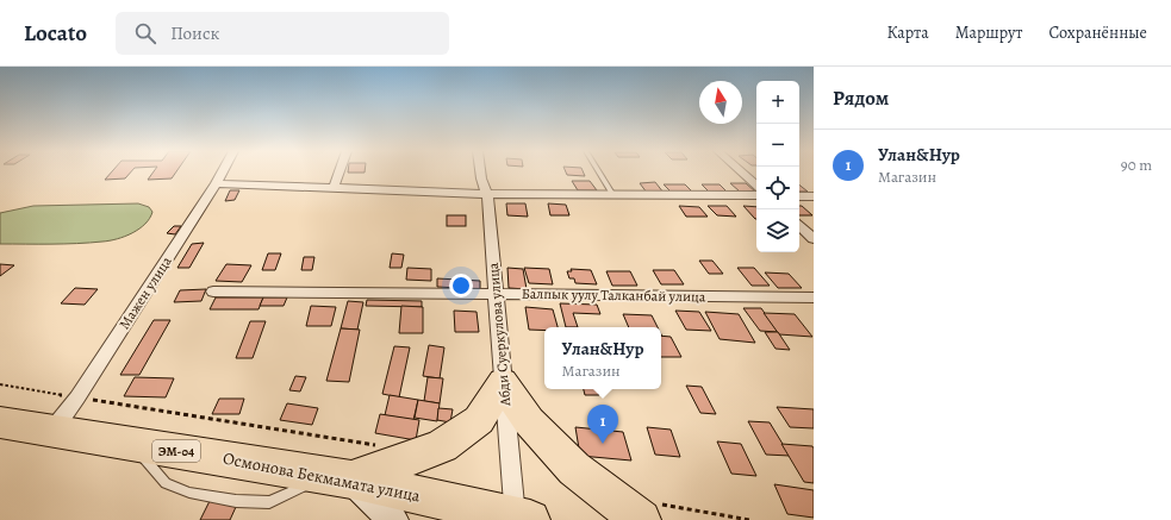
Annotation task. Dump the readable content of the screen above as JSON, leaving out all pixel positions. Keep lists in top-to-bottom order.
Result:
{
  "streets": {
    "highway": ["ЭМ-04", "Осмонова Бекмамата улица"],
    "street": ["Мажен улица", "Балпык уулу Талканбай улица", "Абди Суеркулова улица"]
  },
  "crossings": [
    ["Мажен улица", "Осмонова Бекмамата улица"],
    ["Балпык уулу Талканбай улица", "Абди Суеркулова улица"],
    ["Абди Суеркулова улица", "Осмонова Бекмамата улица"]
  ],
  "north": "top",
  "page": {
    "header": "Locato",
    "search": "Поиск",
    "nav": ["Карта", "Маршрут", "Сохранённые"],
    "heading": "Рядом",
    "map_buttons": ["+", "−"],
    "list": [
      {
        "mark": "1",
        "name": "Улан&Нур",
        "note": "Магазин",
        "value": "90 m"
      }
    ],
    "popup": ["Улан&Нур", "Магазин"],
    "pins": "1"
  }
}
